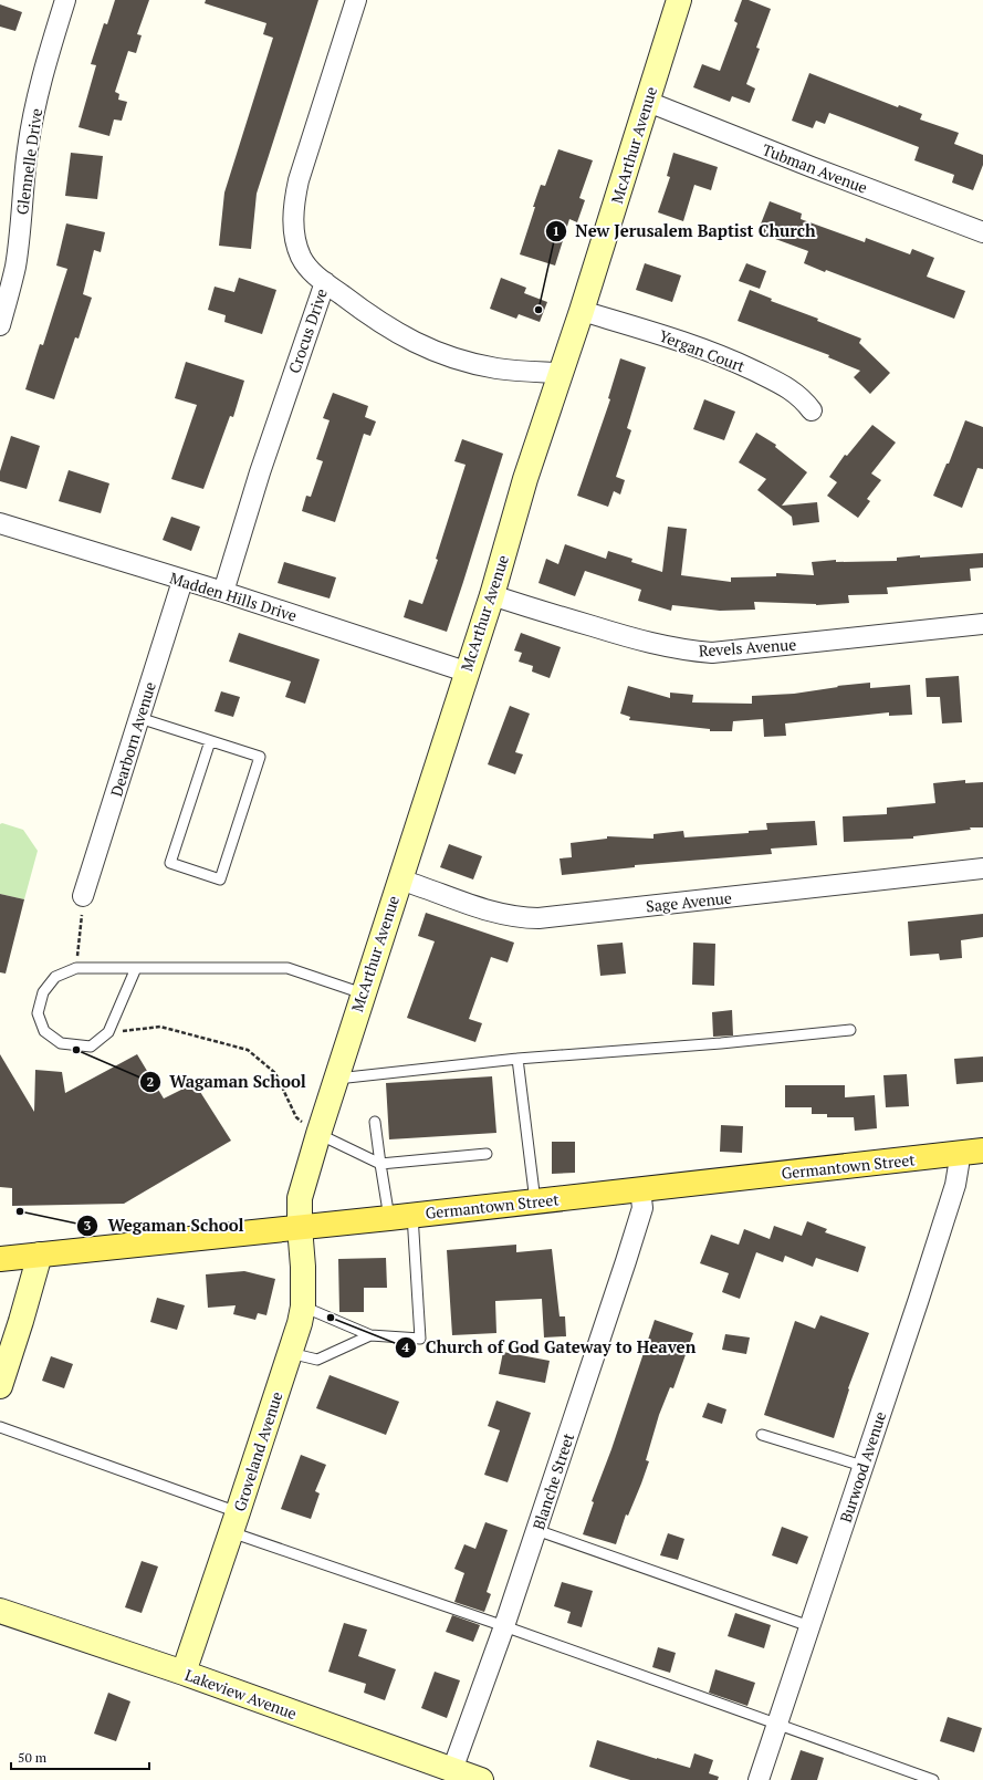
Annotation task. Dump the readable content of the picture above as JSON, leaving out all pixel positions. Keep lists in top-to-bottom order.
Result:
{
  "streets": {
    "main road": ["Germantown Street"],
    "street": [
      "McArthur Avenue",
      "Glennelle Drive",
      "Tubman Avenue",
      "Crocus Drive",
      "Yergan Court",
      "Madden Hills Drive",
      "Revels Avenue",
      "Dearborn Avenue",
      "Sage Avenue",
      "Groveland Avenue",
      "Burwood Avenue",
      "Blanche Street",
      "Lakeview Avenue"
    ]
  },
  "crossings": [
    ["McArthur Avenue", "Tubman Avenue"],
    ["McArthur Avenue", "Yergan Court"],
    ["McArthur Avenue", "Madden Hills Drive"],
    ["McArthur Avenue", "Revels Avenue"],
    ["McArthur Avenue", "Sage Avenue"],
    ["McArthur Avenue", "Germantown Street"],
    ["McArthur Avenue", "Groveland Avenue"],
    ["Crocus Drive", "Madden Hills Drive"],
    ["Madden Hills Drive", "Dearborn Avenue"],
    ["Germantown Street", "Groveland Avenue"],
    ["Germantown Street", "Burwood Avenue"],
    ["Germantown Street", "Blanche Street"],
    ["Groveland Avenue", "Lakeview Avenue"],
    ["Blanche Street", "Lakeview Avenue"]
  ],
  "places": [
    "New Jerusalem Baptist Church",
    "Wagaman School",
    "Wegaman School",
    "Church of God Gateway to Heaven"
  ],
  "scale_bar": "50 m"
}
